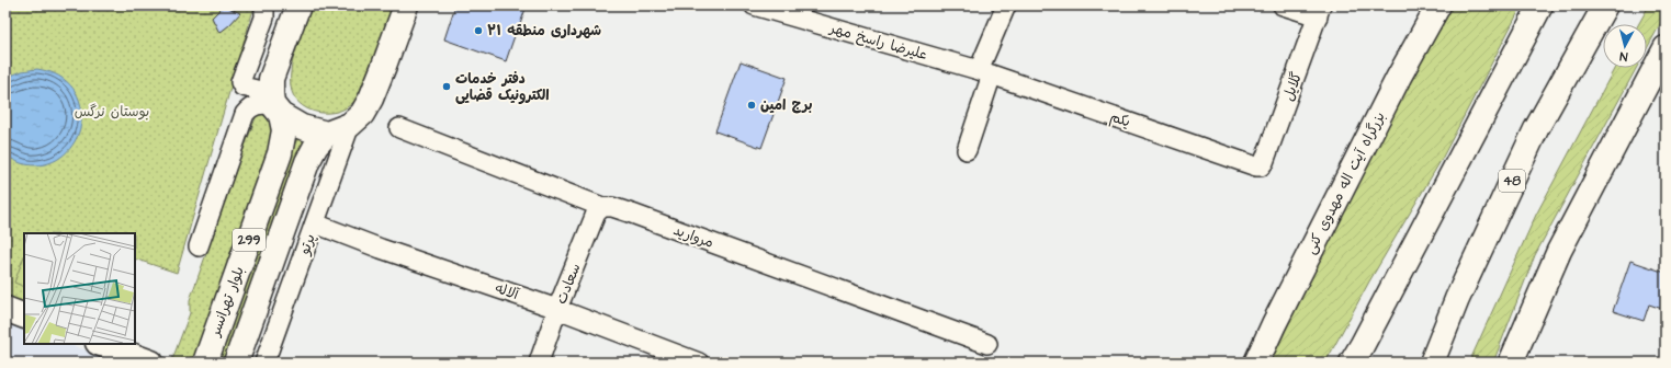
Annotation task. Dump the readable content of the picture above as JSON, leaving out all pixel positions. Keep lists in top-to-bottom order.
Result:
{
  "streets": {
    "main road": [
      "48",
      "بزرگراه آیت اله مهدوی کنی",
      "299",
      "بلوار تهرانسر"
    ],
    "street": [
      "علیرضا راسخ مهر",
      "گلایل",
      "یکم",
      "مروارید",
      "پرتو",
      "سعادت",
      "آلاله"
    ]
  },
  "crossings": [
    ["علیرضا راسخ مهر", "یکم"],
    ["گلایل", "یکم"],
    ["مروارید", "سعادت"],
    ["پرتو", "آلاله"],
    ["سعادت", "آلاله"]
  ],
  "parks": ["بوستان نرگس"],
  "places": ["شهرداری منطقه ۲۱", "دفتر خدمات الکترونیک قضایی", "برج امین"],
  "north": "bottom"
}
